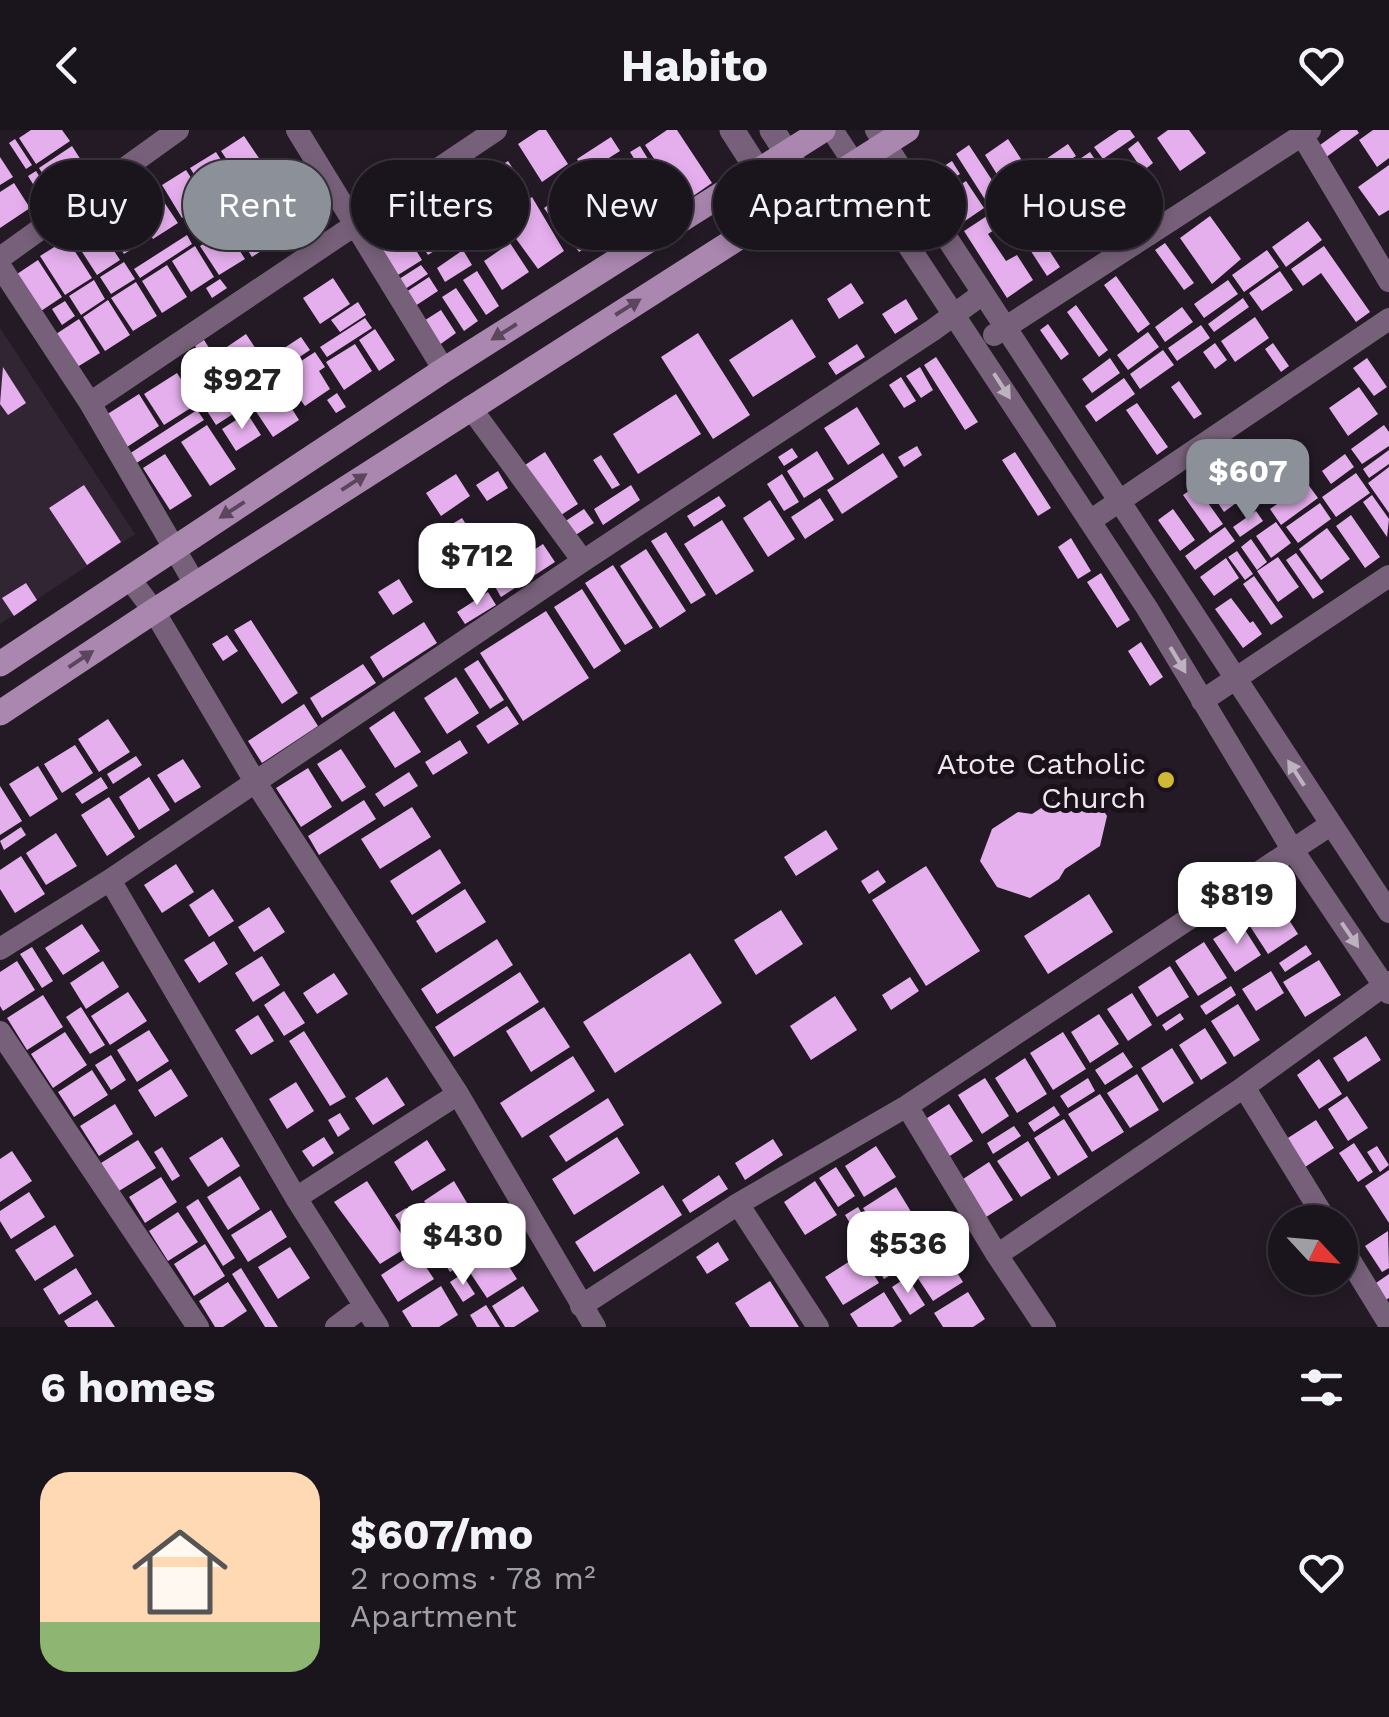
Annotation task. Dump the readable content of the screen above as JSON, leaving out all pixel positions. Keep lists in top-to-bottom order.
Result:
{
  "places": ["Atote Catholic Church"],
  "north": "bottom right",
  "page": {
    "header": "Habito",
    "chip": [
      "Buy",
      "Rent",
      "Filters",
      "New",
      "Apartment",
      "House"
    ],
    "price": [
      "$927",
      "$607",
      "$712",
      "$819",
      "$430",
      "$536"
    ],
    "heading": "6 homes",
    "list": [
      {
        "name": "$607/mo",
        "note": "2 rooms · 78 m² · Apartment"
      }
    ]
  }
}
